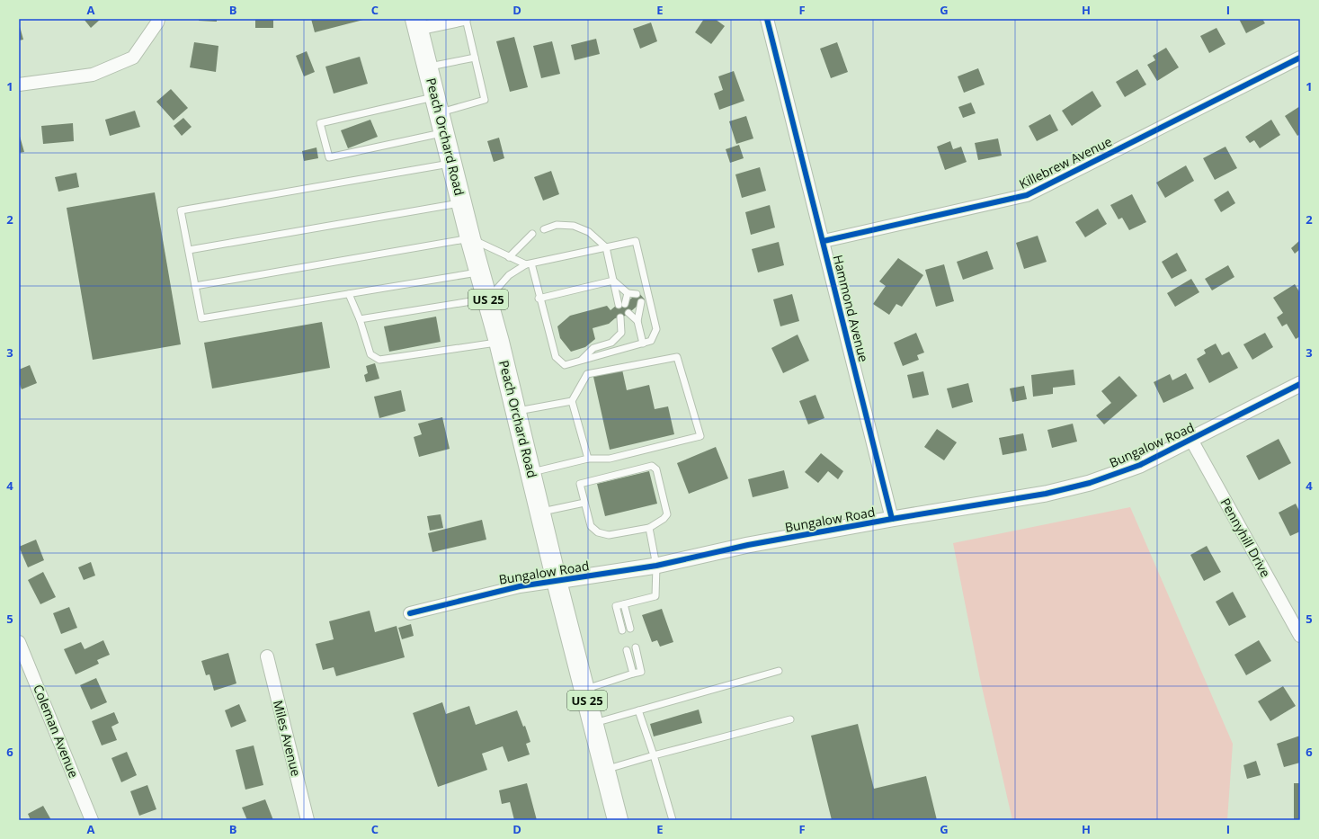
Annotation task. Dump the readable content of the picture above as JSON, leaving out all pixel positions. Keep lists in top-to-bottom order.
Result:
{
  "streets": {
    "main road": ["Peach Orchard Road", "US 25"],
    "street": [
      "Killebrew Avenue",
      "Hammond Avenue",
      "Bungalow Road",
      "Pennyhill Drive",
      "Coleman Avenue",
      "Miles Avenue"
    ]
  },
  "crossings": [
    ["Peach Orchard Road", "Bungalow Road"],
    ["Killebrew Avenue", "Hammond Avenue"],
    ["Hammond Avenue", "Bungalow Road"],
    ["Bungalow Road", "Pennyhill Drive"]
  ],
  "grid": {
    "columns": [
      "A",
      "B",
      "C",
      "D",
      "E",
      "F",
      "G",
      "H",
      "I"
    ],
    "rows": [
      "1",
      "2",
      "3",
      "4",
      "5",
      "6"
    ]
  }
}
